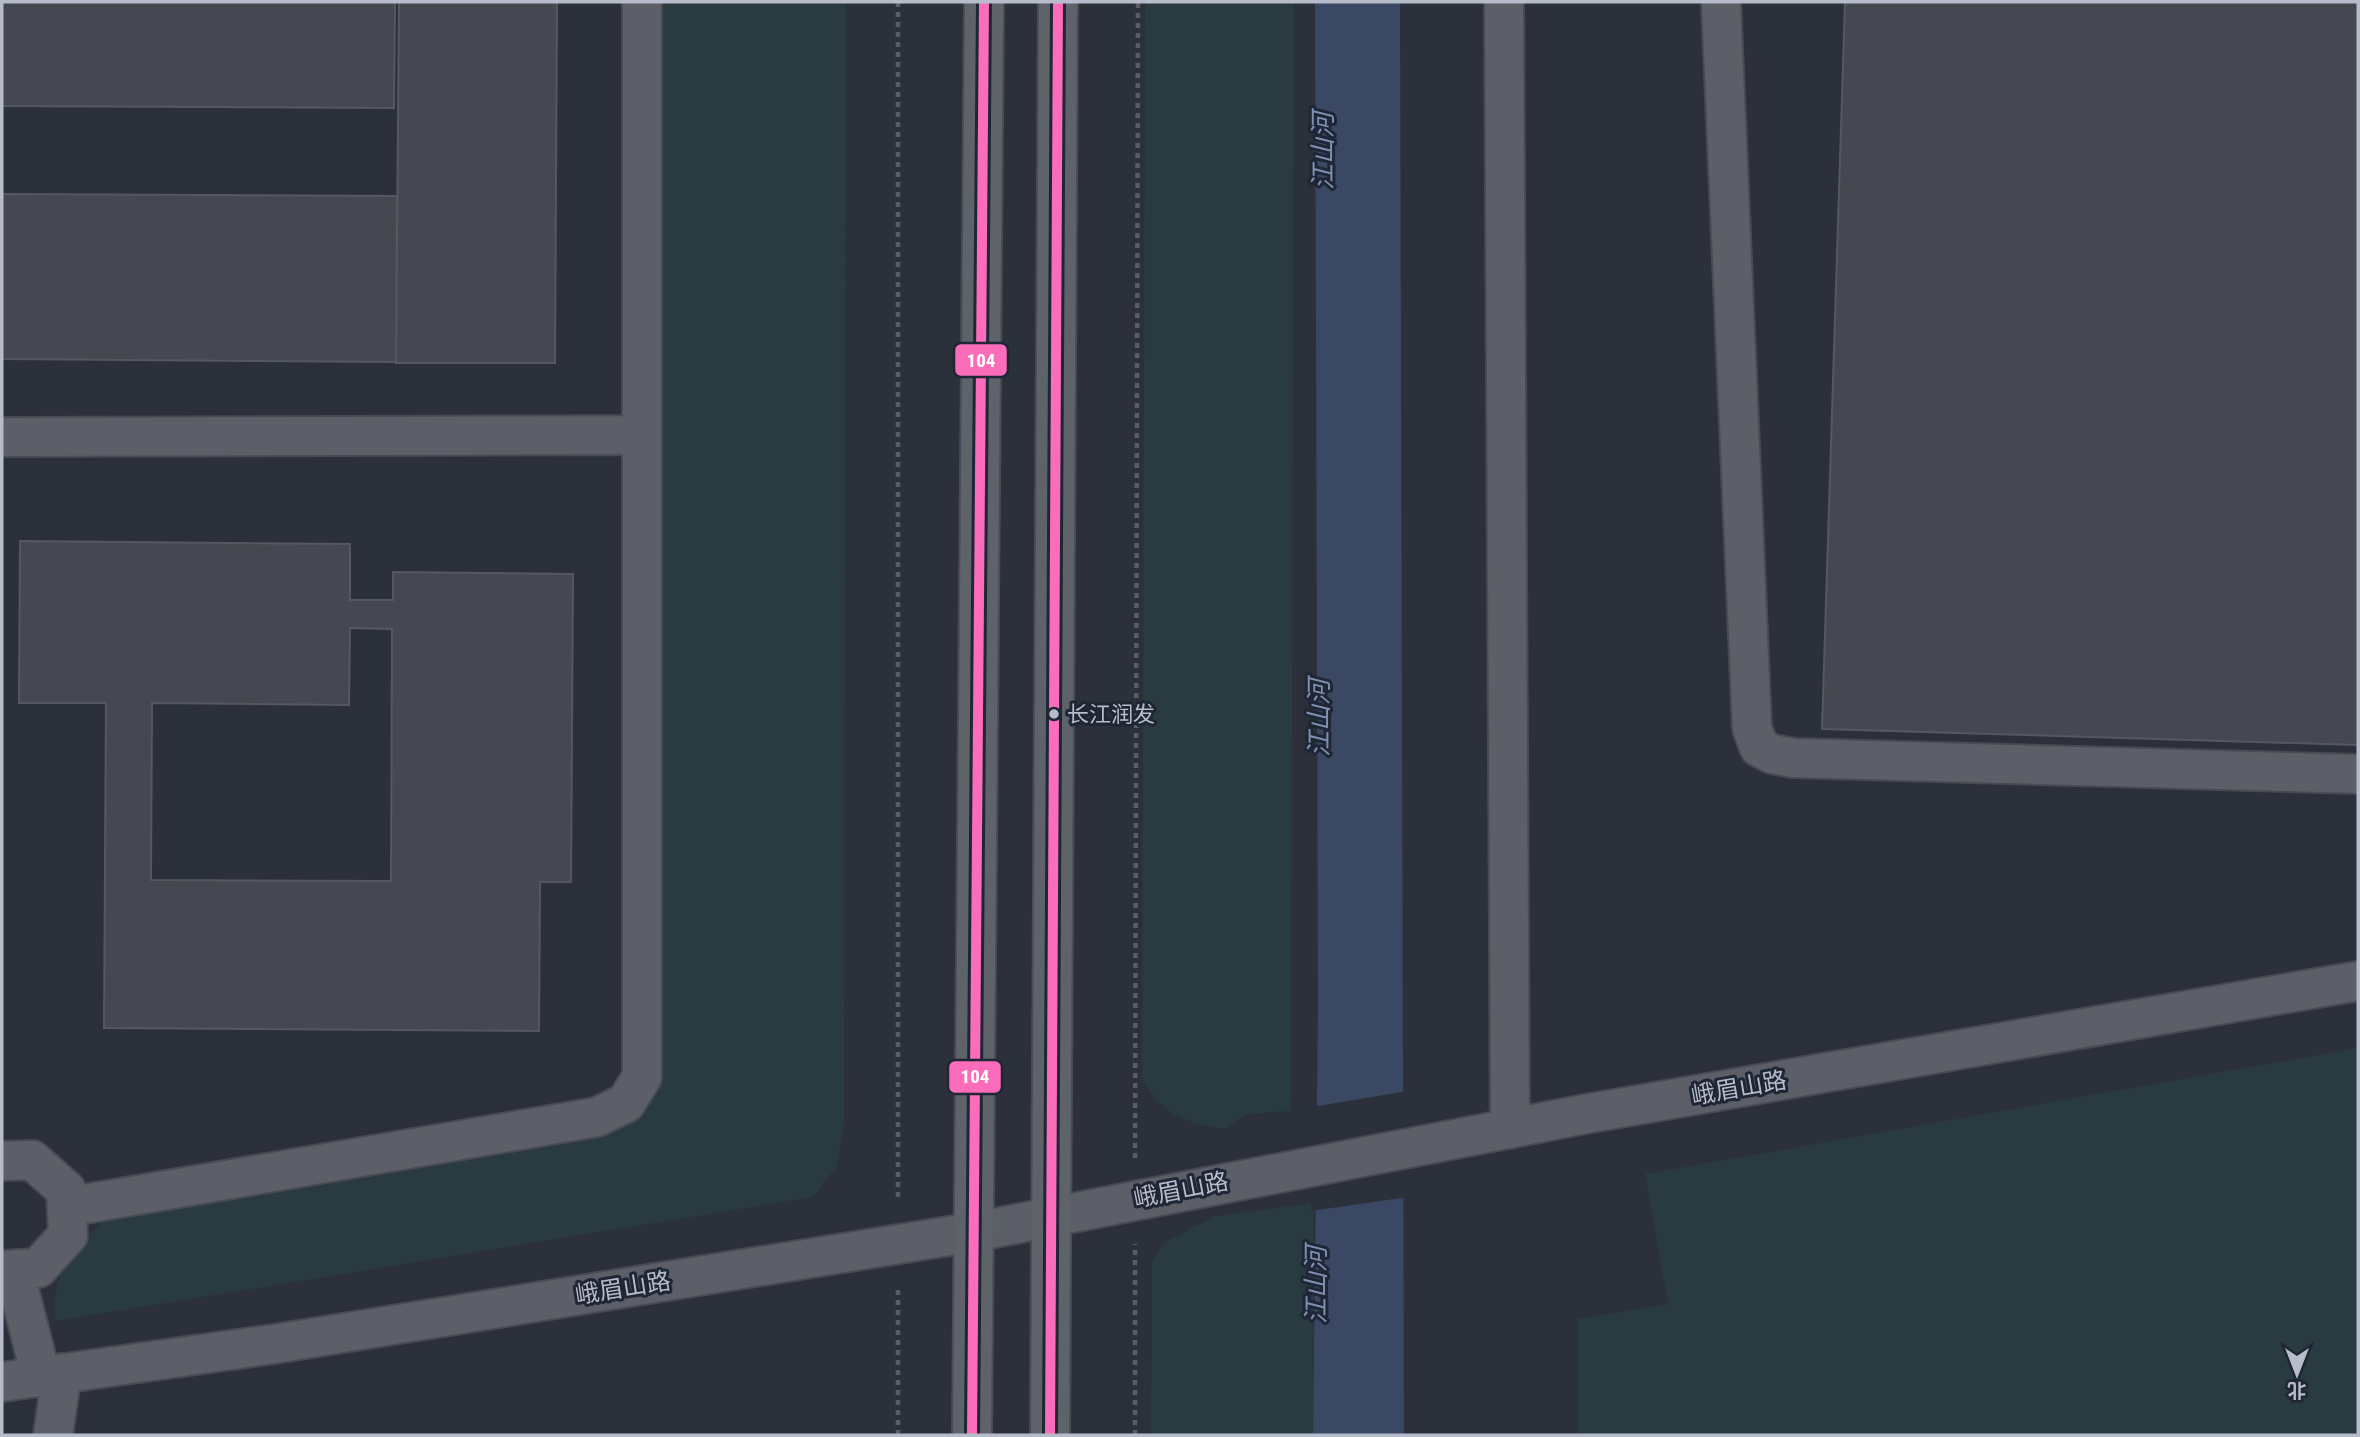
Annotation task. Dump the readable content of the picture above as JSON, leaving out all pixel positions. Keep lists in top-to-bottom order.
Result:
{
  "streets": {
    "street": ["峨眉山路"]
  },
  "water": ["江山河"],
  "places": ["长江润发"],
  "lines": ["transit line 104"],
  "north": "bottom"
}
